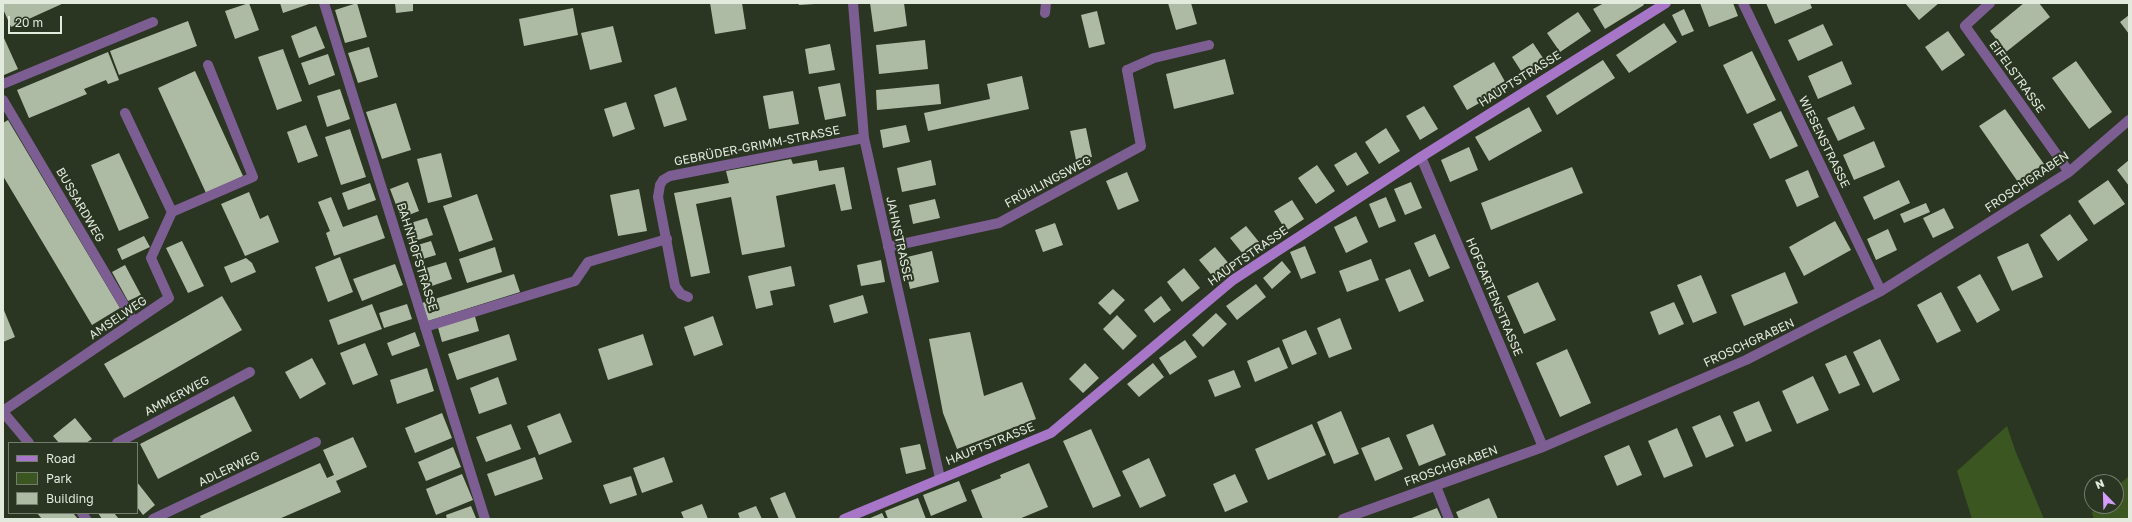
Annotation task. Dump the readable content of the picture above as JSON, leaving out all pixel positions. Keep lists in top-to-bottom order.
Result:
{
  "streets": {
    "street": [
      "EIFELSTRASSE",
      "HAUPTSTRASSE",
      "WIESENSTRASSE",
      "GEBRÜDER-GRIMM-STRASSE",
      "FRÜHLINGSWEG",
      "FROSCHGRABEN",
      "BUSSARDWEG",
      "JAHNSTRASSE",
      "BAHNHOFSTRASSE",
      "HOFGARTENSTRASSE",
      "AMSELWEG",
      "AMMERWEG",
      "ADLERWEG"
    ]
  },
  "crossings": [
    ["EIFELSTRASSE", "FROSCHGRABEN"],
    ["HAUPTSTRASSE", "JAHNSTRASSE"],
    ["HAUPTSTRASSE", "HOFGARTENSTRASSE"],
    ["WIESENSTRASSE", "FROSCHGRABEN"],
    ["GEBRÜDER-GRIMM-STRASSE", "JAHNSTRASSE"],
    ["FRÜHLINGSWEG", "JAHNSTRASSE"],
    ["FROSCHGRABEN", "HOFGARTENSTRASSE"],
    ["BUSSARDWEG", "AMSELWEG"]
  ],
  "legend": ["Road", "Park", "Building"],
  "scale_bar": "20 m",
  "north": "top left"
}
